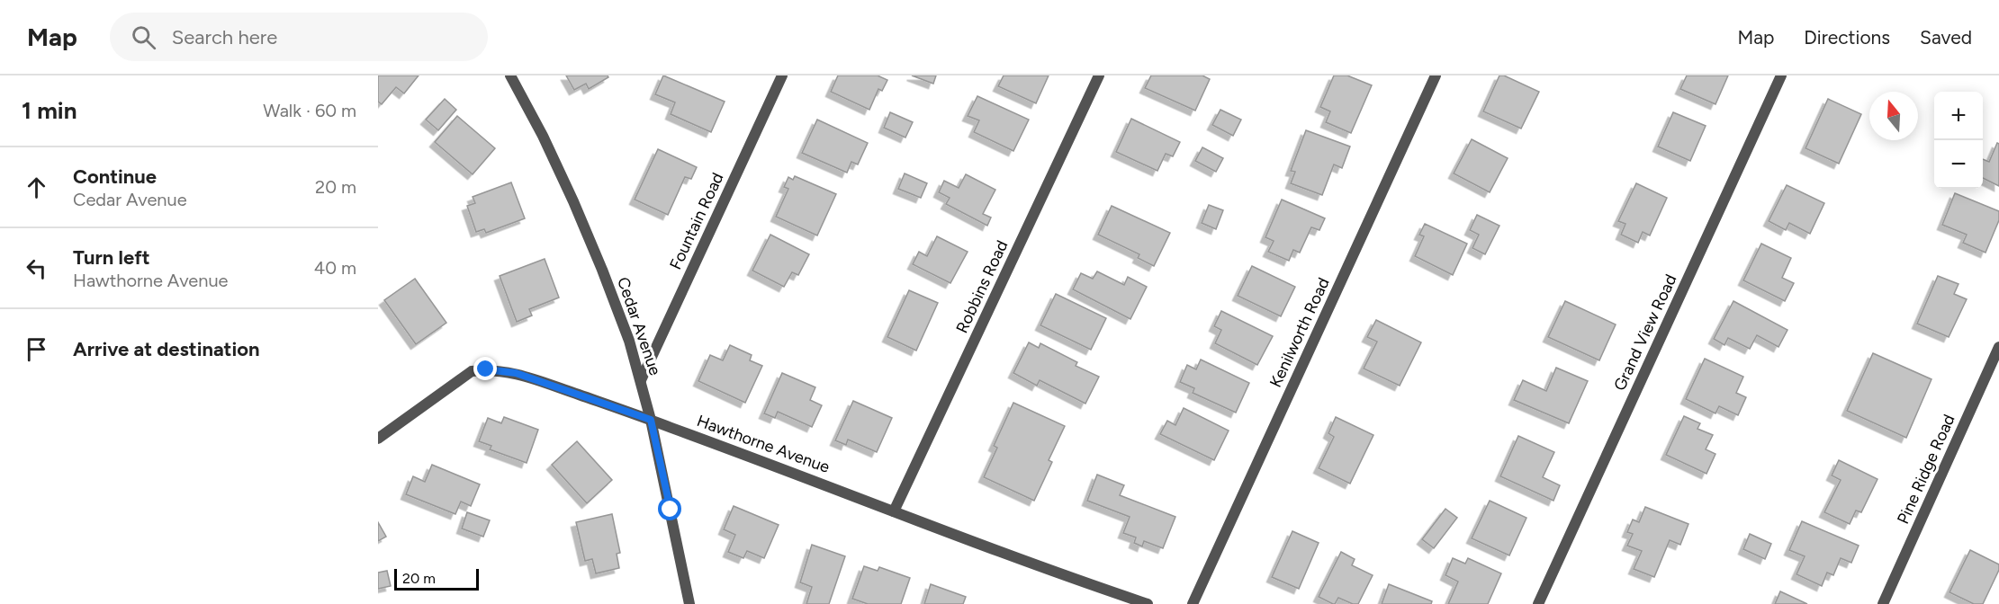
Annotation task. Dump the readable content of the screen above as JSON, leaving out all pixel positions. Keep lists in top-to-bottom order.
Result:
{
  "streets": {
    "street": [
      "Fountain Road",
      "Robbins Road",
      "Cedar Avenue",
      "Kenilworth Road",
      "Grand View Road",
      "Hawthorne Avenue",
      "Pine Ridge Road"
    ]
  },
  "crossings": [
    ["Fountain Road", "Cedar Avenue"],
    ["Robbins Road", "Hawthorne Avenue"],
    ["Cedar Avenue", "Hawthorne Avenue"]
  ],
  "scale_bar": "20 m",
  "north": "top",
  "page": {
    "header": "Map",
    "search": "Search here",
    "nav": ["Map", "Directions", "Saved"],
    "heading": ["1 min", "Walk · 60 m"],
    "map_buttons": ["+", "−"],
    "list": [
      ["Continue", "Cedar Avenue", "20 m"],
      ["Turn left", "Hawthorne Avenue", "40 m"],
      "Arrive at destination"
    ],
    "scale": "20 m"
  }
}
